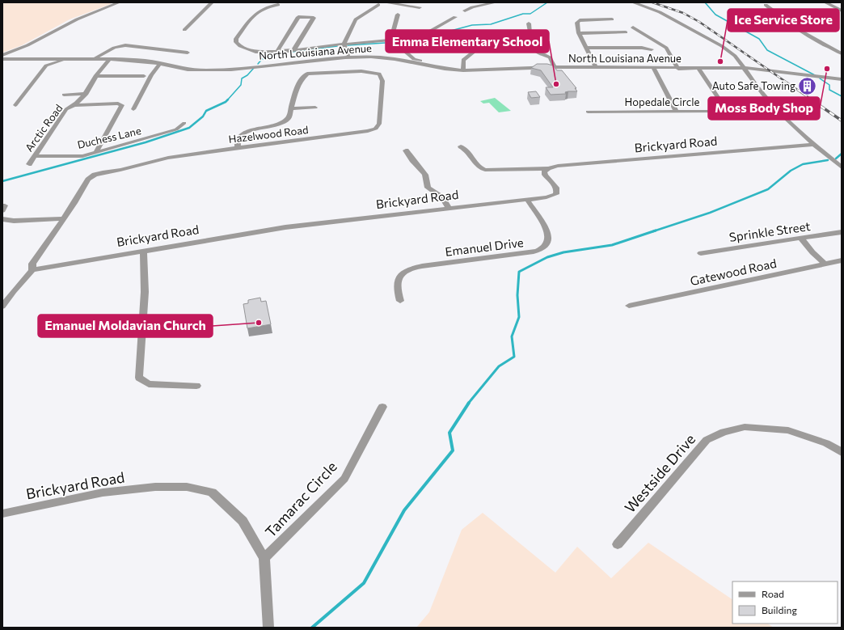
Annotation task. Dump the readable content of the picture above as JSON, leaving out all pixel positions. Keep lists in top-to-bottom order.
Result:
{
  "streets": {
    "street": [
      "North Louisiana Avenue",
      "Hopedale Circle",
      "Arctic Road",
      "Hazelwood Road",
      "Duchess Lane",
      "Brickyard Road",
      "Sprinkle Street",
      "Emanuel Drive",
      "Gatewood Road",
      "Westside Drive",
      "Tamarac Circle"
    ]
  },
  "crossings": [
    ["North Louisiana Avenue", "Hopedale Circle"],
    ["North Louisiana Avenue", "Arctic Road"],
    ["North Louisiana Avenue", "Hazelwood Road"],
    ["Arctic Road", "Duchess Lane"],
    ["Hazelwood Road", "Brickyard Road"],
    ["Brickyard Road", "Emanuel Drive"],
    ["Brickyard Road", "Tamarac Circle"]
  ],
  "places": {
    "other": [
      "Ice Service Store",
      "Moss Body Shop",
      "Emma Elementary School",
      "Emanuel Moldavian Church"
    ],
    "building": ["Auto Safe Towing"]
  },
  "legend": ["Road", "Building"]
}
